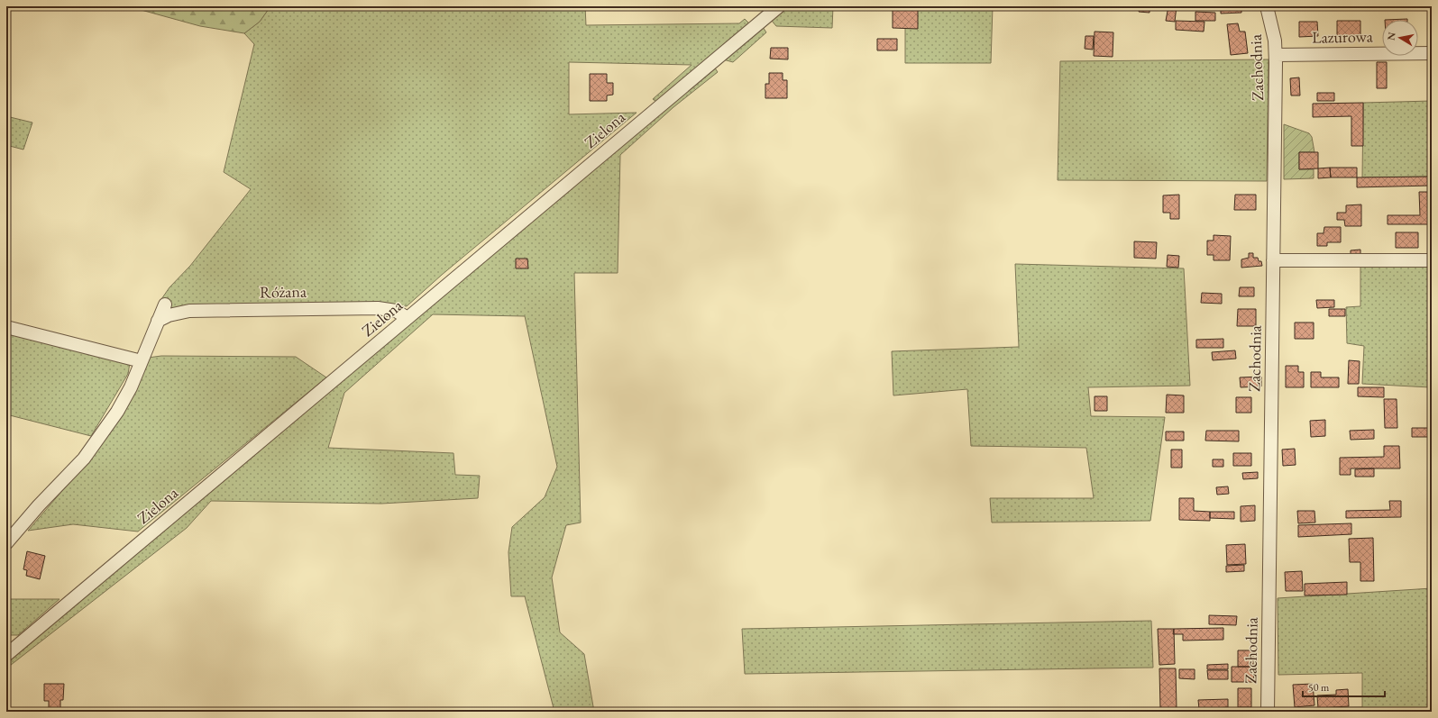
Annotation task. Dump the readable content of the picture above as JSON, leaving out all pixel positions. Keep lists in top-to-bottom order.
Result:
{
  "streets": {
    "street": [
      "Lazurowa",
      "Zachodnia",
      "Zielona",
      "Różana"
    ]
  },
  "crossings": [
    ["Lazurowa", "Zachodnia"],
    ["Zielona", "Różana"]
  ],
  "scale_bar": "50 m",
  "north": "left"
}
